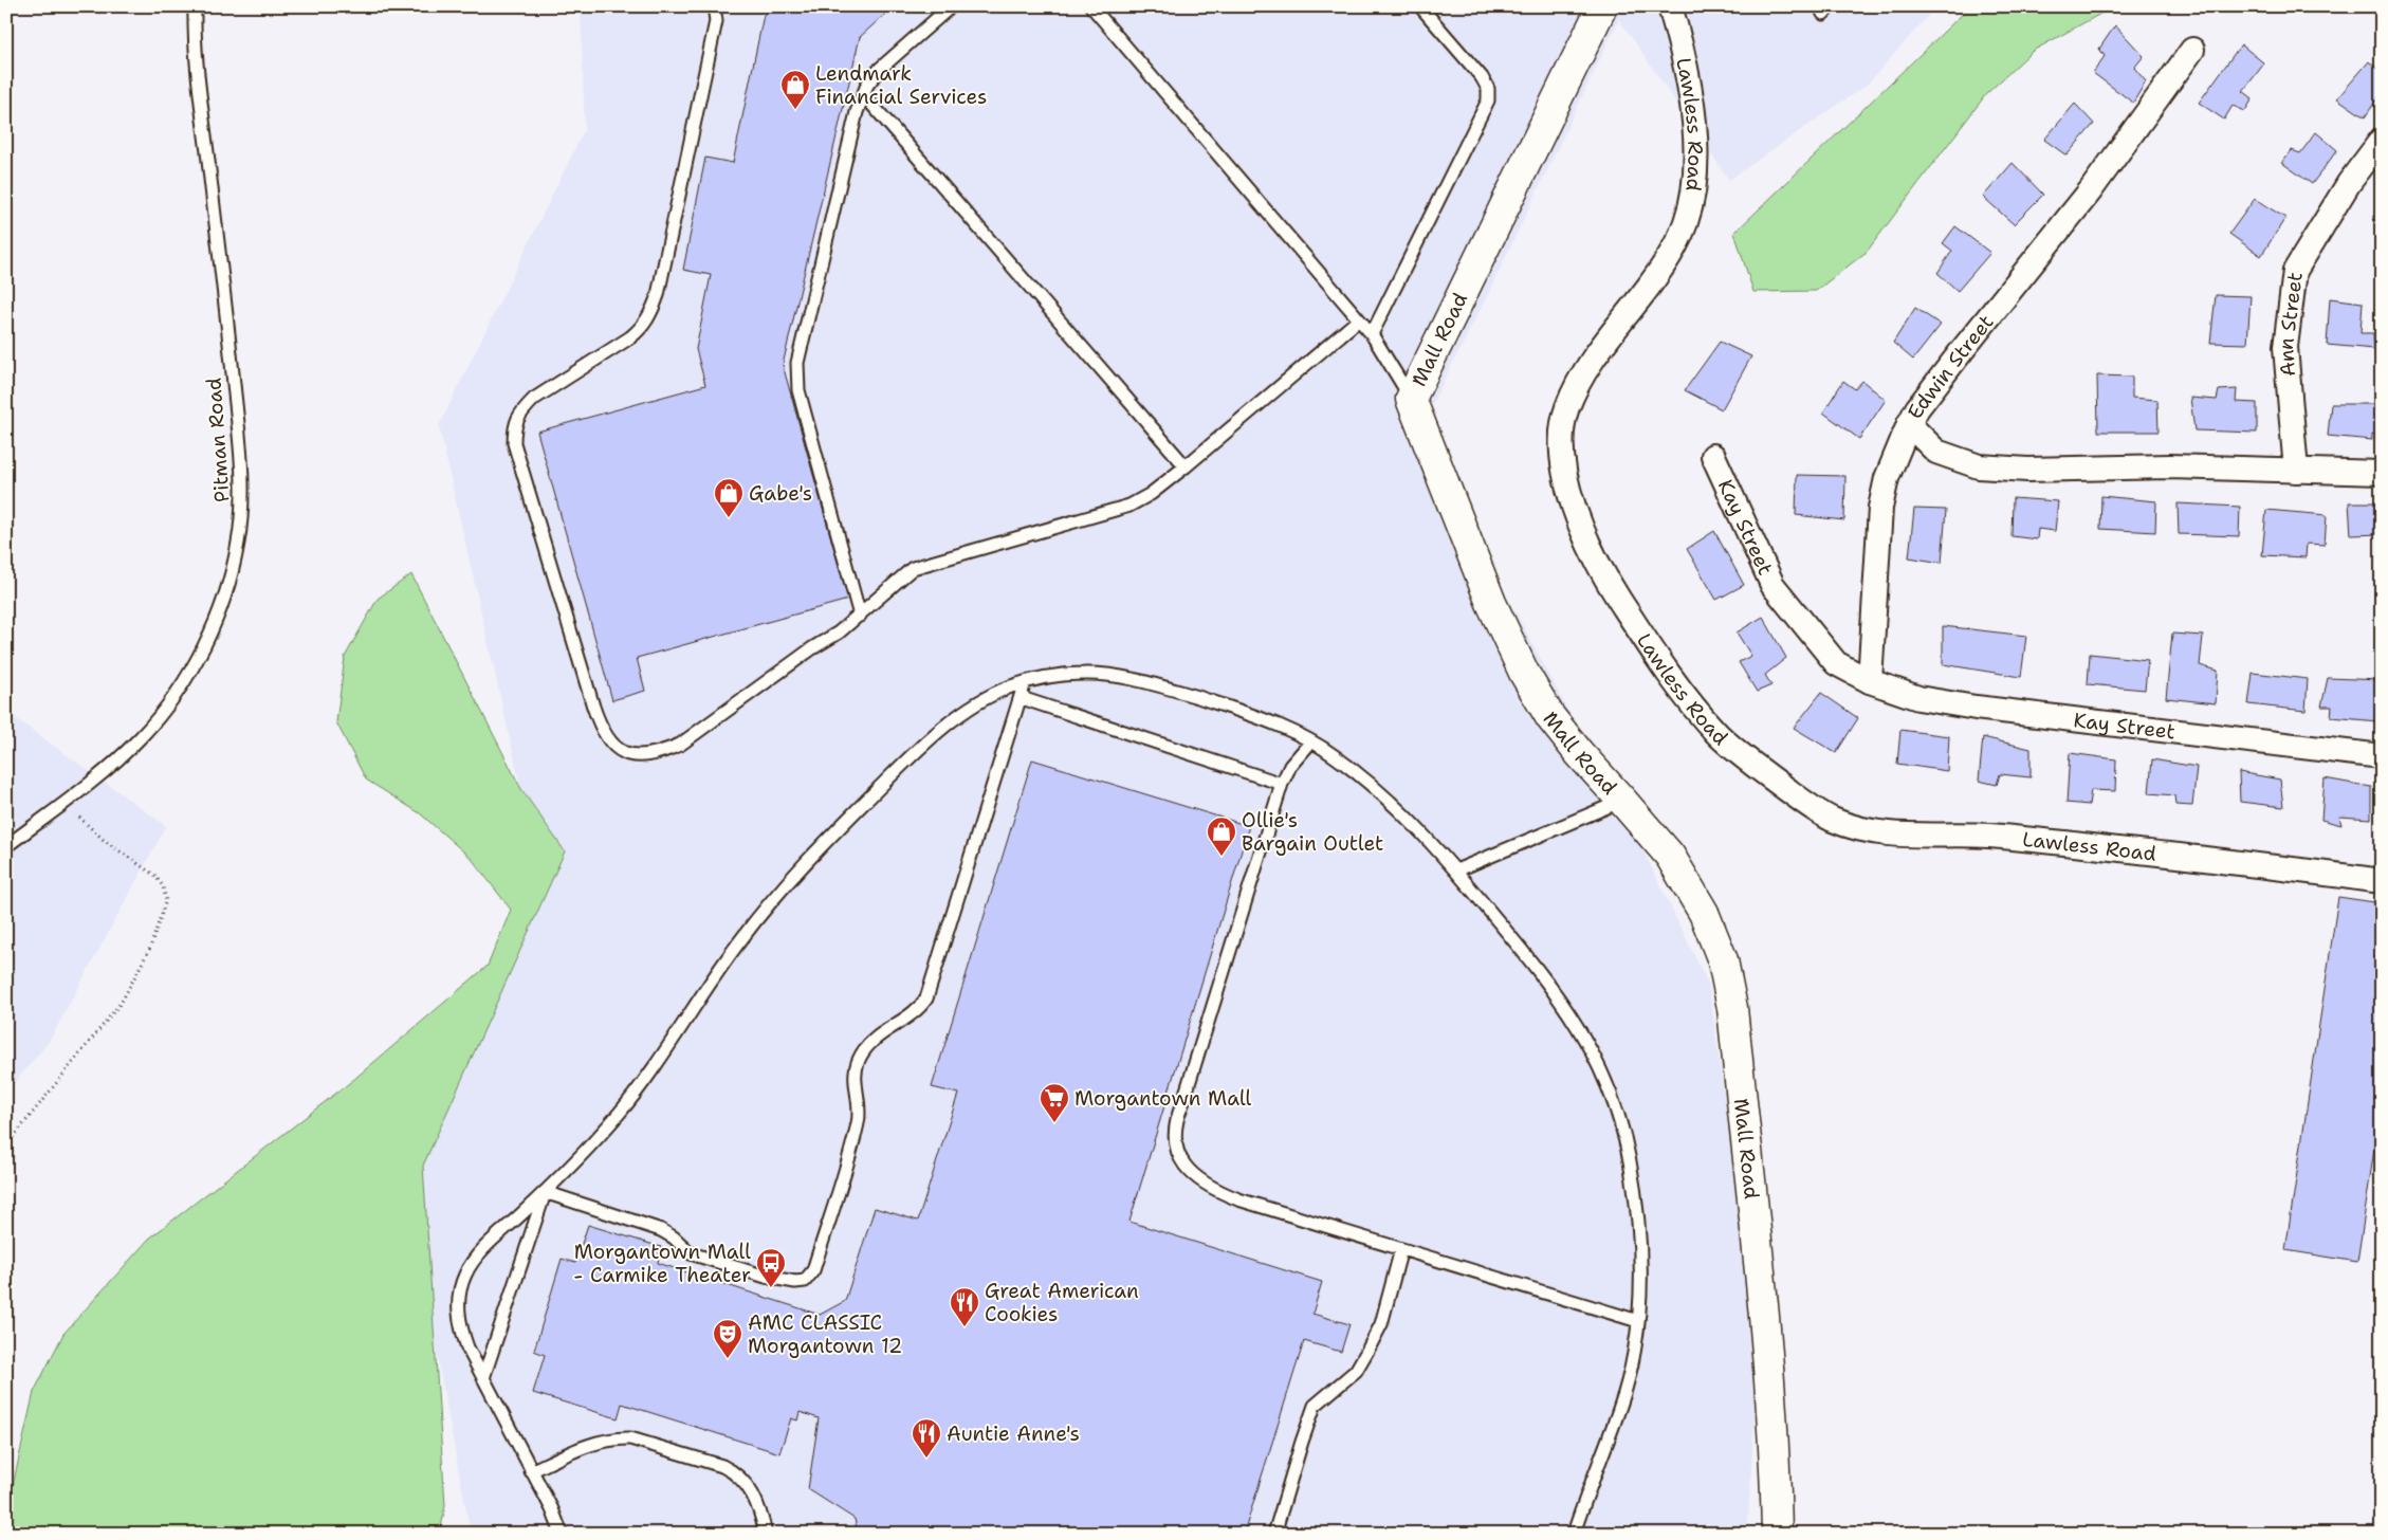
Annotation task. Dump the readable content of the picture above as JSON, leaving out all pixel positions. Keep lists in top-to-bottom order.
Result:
{
  "streets": {
    "street": [
      "Lawless Road",
      "Ann Street",
      "Mall Road",
      "Edwin Street",
      "Kay Street"
    ],
    "lane": ["Pitman Road"]
  },
  "crossings": [
    ["Ann Street", "Edwin Street"]
  ],
  "places": {
    "shop": ["Lendmark Financial Services", "Gabe's", "Ollie's Bargain Outlet"],
    "supermarket": ["Morgantown Mall"],
    "bus stop": ["Morgantown Mall - Carmike Theater"],
    "restaurant": ["Great American Cookies", "Auntie Anne's"],
    "theatre": ["AMC CLASSIC Morgantown 12"]
  }
}
